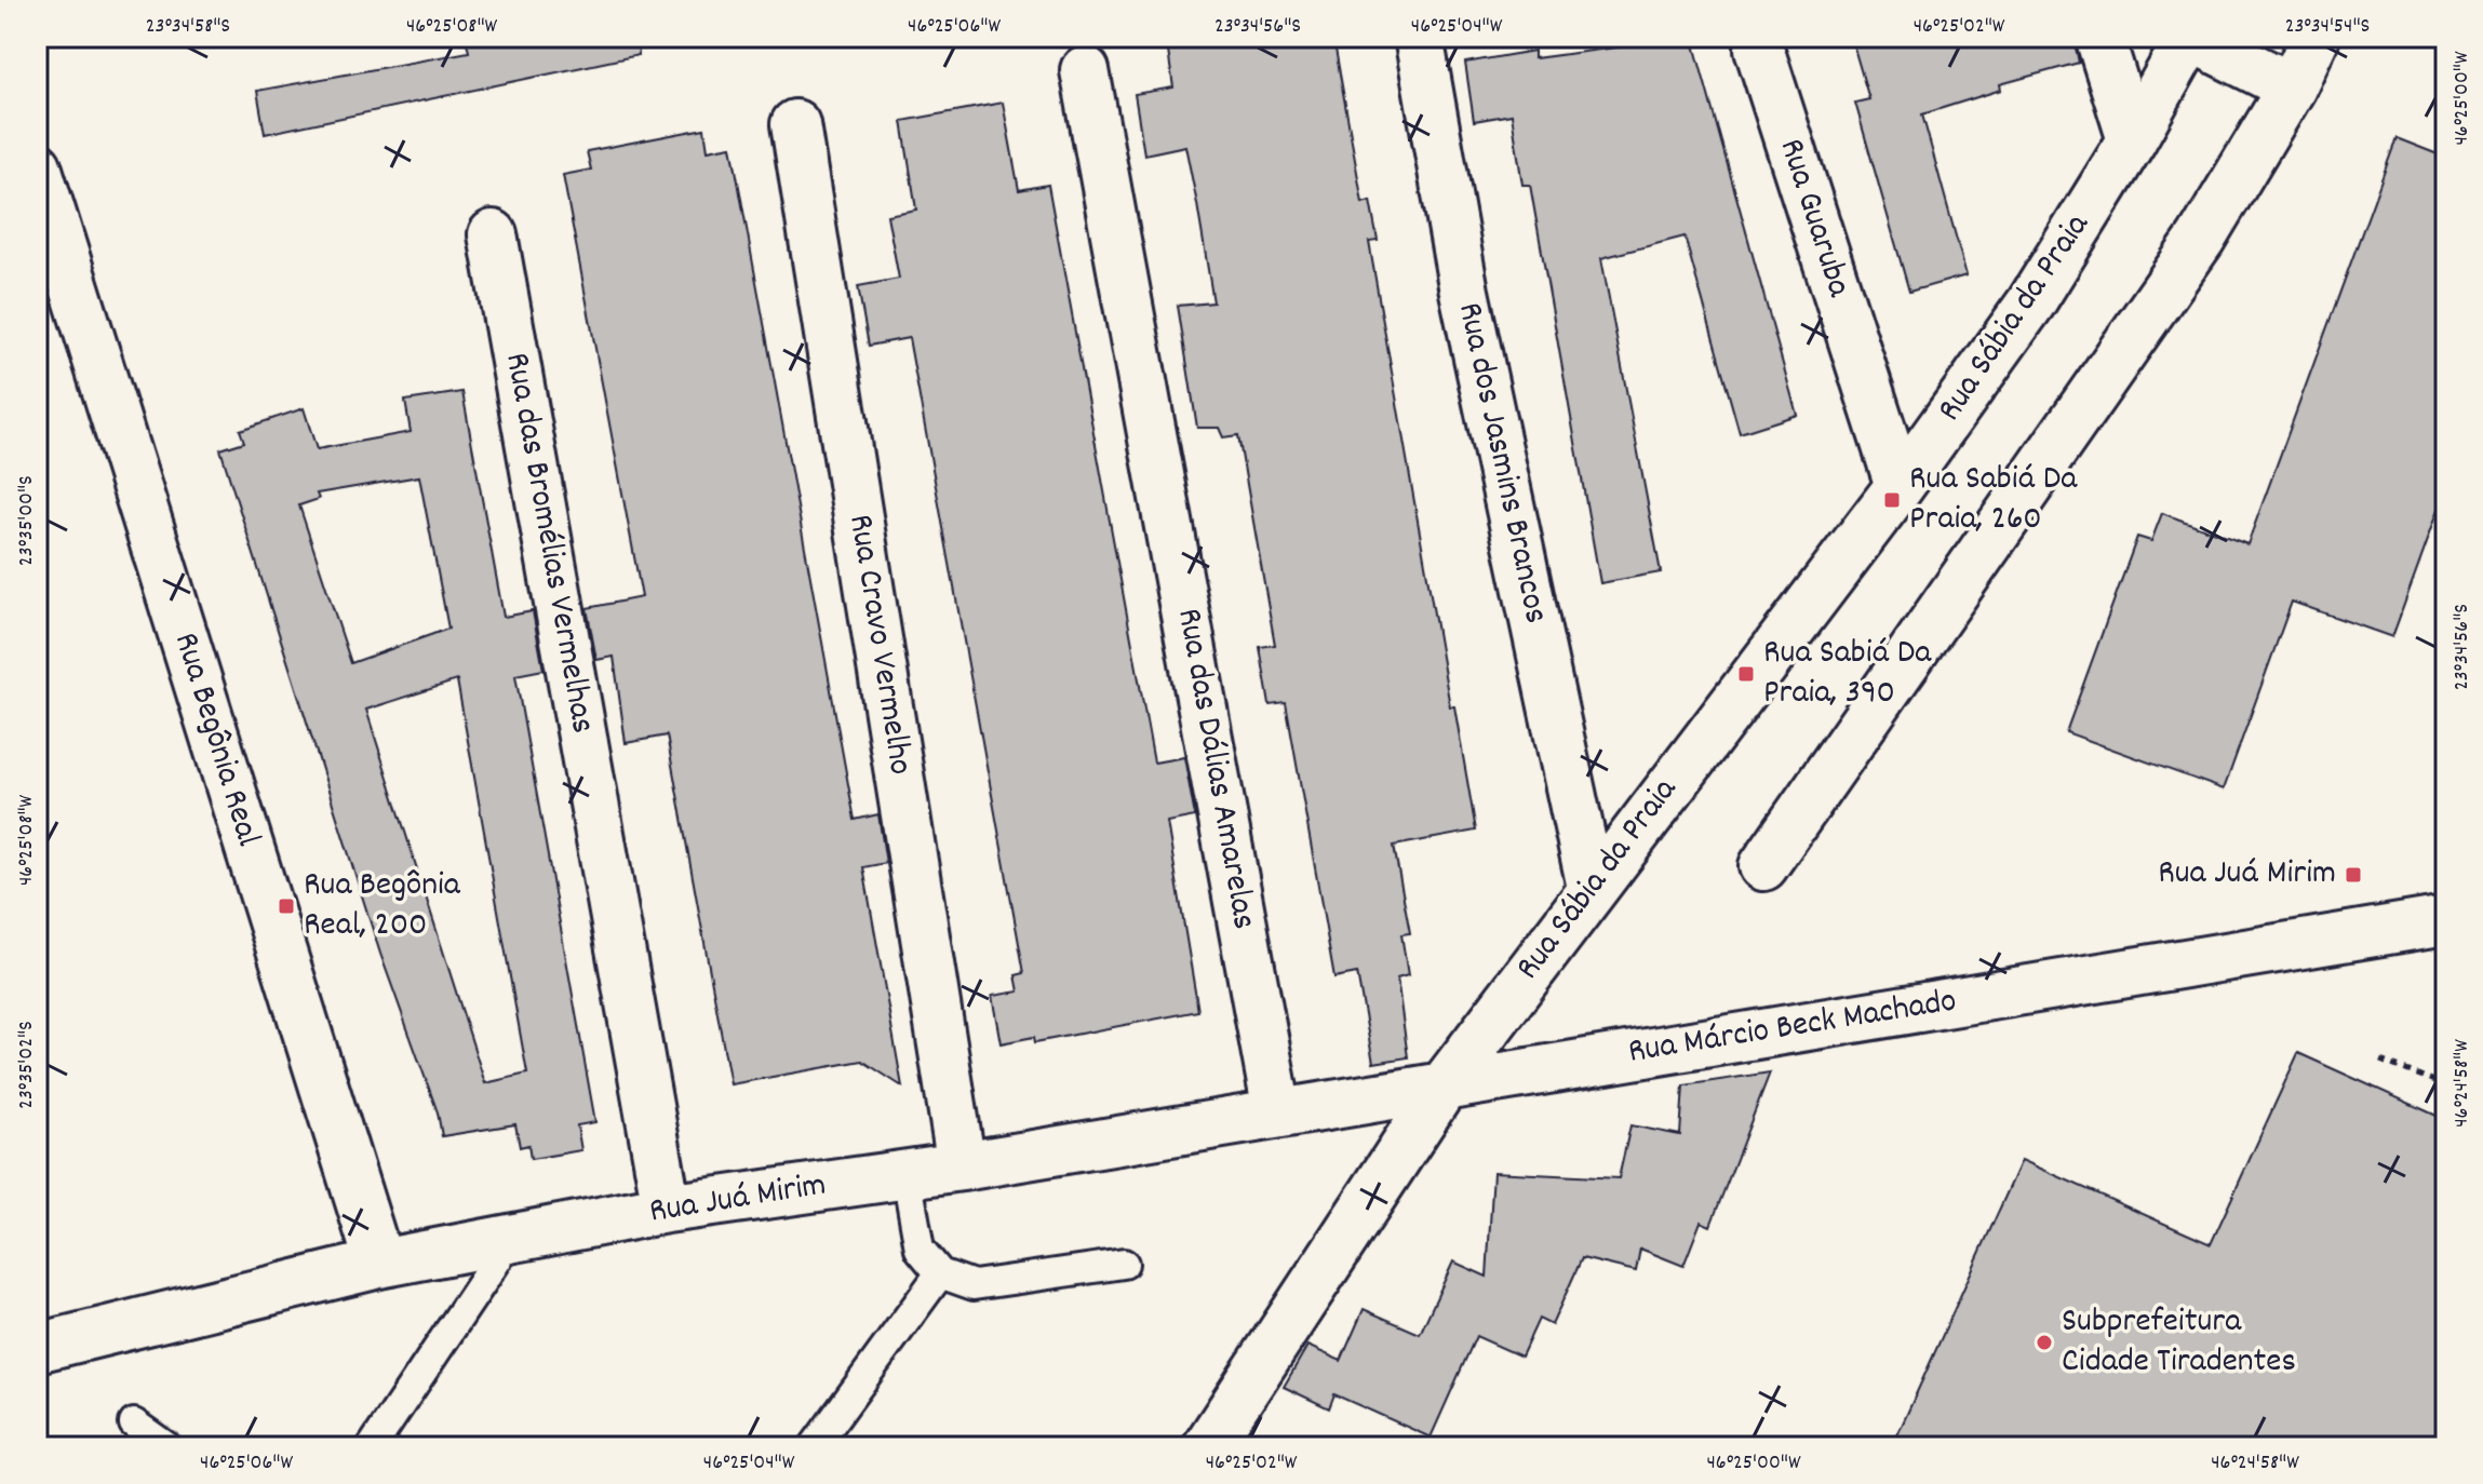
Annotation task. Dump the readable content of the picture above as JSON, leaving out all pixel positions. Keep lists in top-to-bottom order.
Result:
{
  "streets": {
    "street": [
      "Rua Guaruba",
      "Rua Sábia da Praia",
      "Rua dos Jasmins Brancos",
      "Rua das Bromélias Vermelhas",
      "Rua Cravo Vermelho",
      "Rua Begônia Real",
      "Rua das Dálias Amarelas",
      "Rua Márcio Beck Machado",
      "Rua Juá Mirim"
    ]
  },
  "crossings": [
    ["Rua Guaruba", "Rua Sábia da Praia"],
    ["Rua Sábia da Praia", "Rua dos Jasmins Brancos"],
    ["Rua Sábia da Praia", "Rua Márcio Beck Machado"],
    ["Rua Sábia da Praia", "Rua Juá Mirim"],
    ["Rua das Bromélias Vermelhas", "Rua Juá Mirim"],
    ["Rua Cravo Vermelho", "Rua Juá Mirim"],
    ["Rua Begônia Real", "Rua Juá Mirim"],
    ["Rua das Dálias Amarelas", "Rua Juá Mirim"],
    ["Rua Márcio Beck Machado", "Rua Juá Mirim"]
  ],
  "places": {
    "transit": [
      "Rua Sabiá Da Praia, 260",
      "Rua Sabiá Da Praia, 390",
      "Rua Juá Mirim",
      "Rua Begônia Real, 200"
    ],
    "other": ["Subprefeitura Cidade Tiradentes"]
  },
  "coordinates": [
    "23°34'58\"S",
    "46°25'08\"W",
    "46°25'06\"W",
    "23°34'56\"S",
    "46°25'04\"W",
    "46°25'02\"W",
    "23°34'54\"S",
    "46°25'00\"W",
    "23°35'00\"S",
    "23°35'02\"S",
    "46°24'58\"W"
  ]
}
